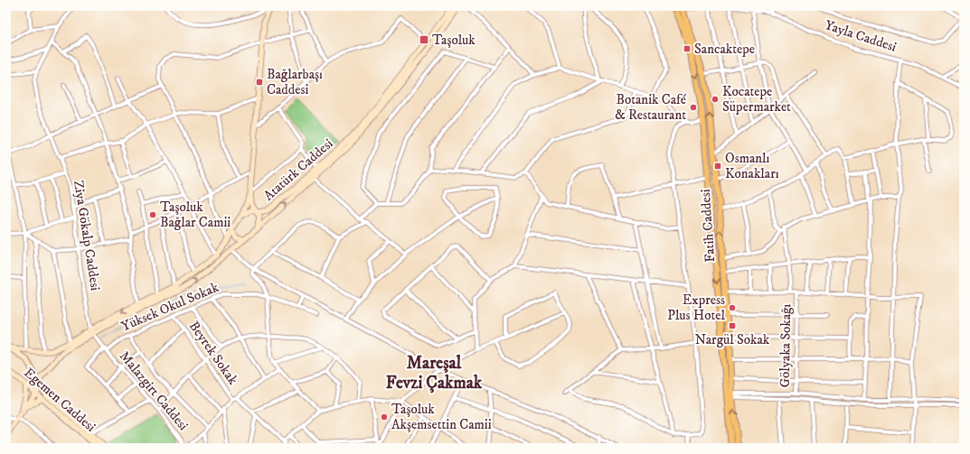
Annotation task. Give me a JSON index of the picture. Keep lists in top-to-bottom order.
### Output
{
  "streets": {
    "main road": ["Atatürk Caddesi", "Fatih Caddesi", "Egemen Caddesi"],
    "street": [
      "Yayla Caddesi",
      "Ziya Gökalp Caddesi",
      "Yüksek Okul Sokak",
      "Gölyaka Sokağı",
      "Beyrek Sokak",
      "Malazgirt Caddesi"
    ]
  },
  "crossings": [
    ["Atatürk Caddesi", "Ziya Gökalp Caddesi"],
    ["Atatürk Caddesi", "Malazgirt Caddesi"],
    ["Atatürk Caddesi", "Egemen Caddesi"],
    ["Ziya Gökalp Caddesi", "Malazgirt Caddesi"],
    ["Yüksek Okul Sokak", "Beyrek Sokak"],
    ["Yüksek Okul Sokak", "Malazgirt Caddesi"]
  ],
  "districts": ["Mareşal Fevzi Çakmak"],
  "places": {
    "transit": [
      "Taşoluk",
      "Sancaktepe",
      "Bağlarbaşı Caddesi",
      "Osmanlı Konakları",
      "Nargül Sokak"
    ],
    "other": [
      "Kocatepe Süpermarket",
      "Botanik Café & Restaurant",
      "Taşoluk Bağlar Camii",
      "Express Plus Hotel",
      "Taşoluk Akşemsettin Camii"
    ]
  }
}
